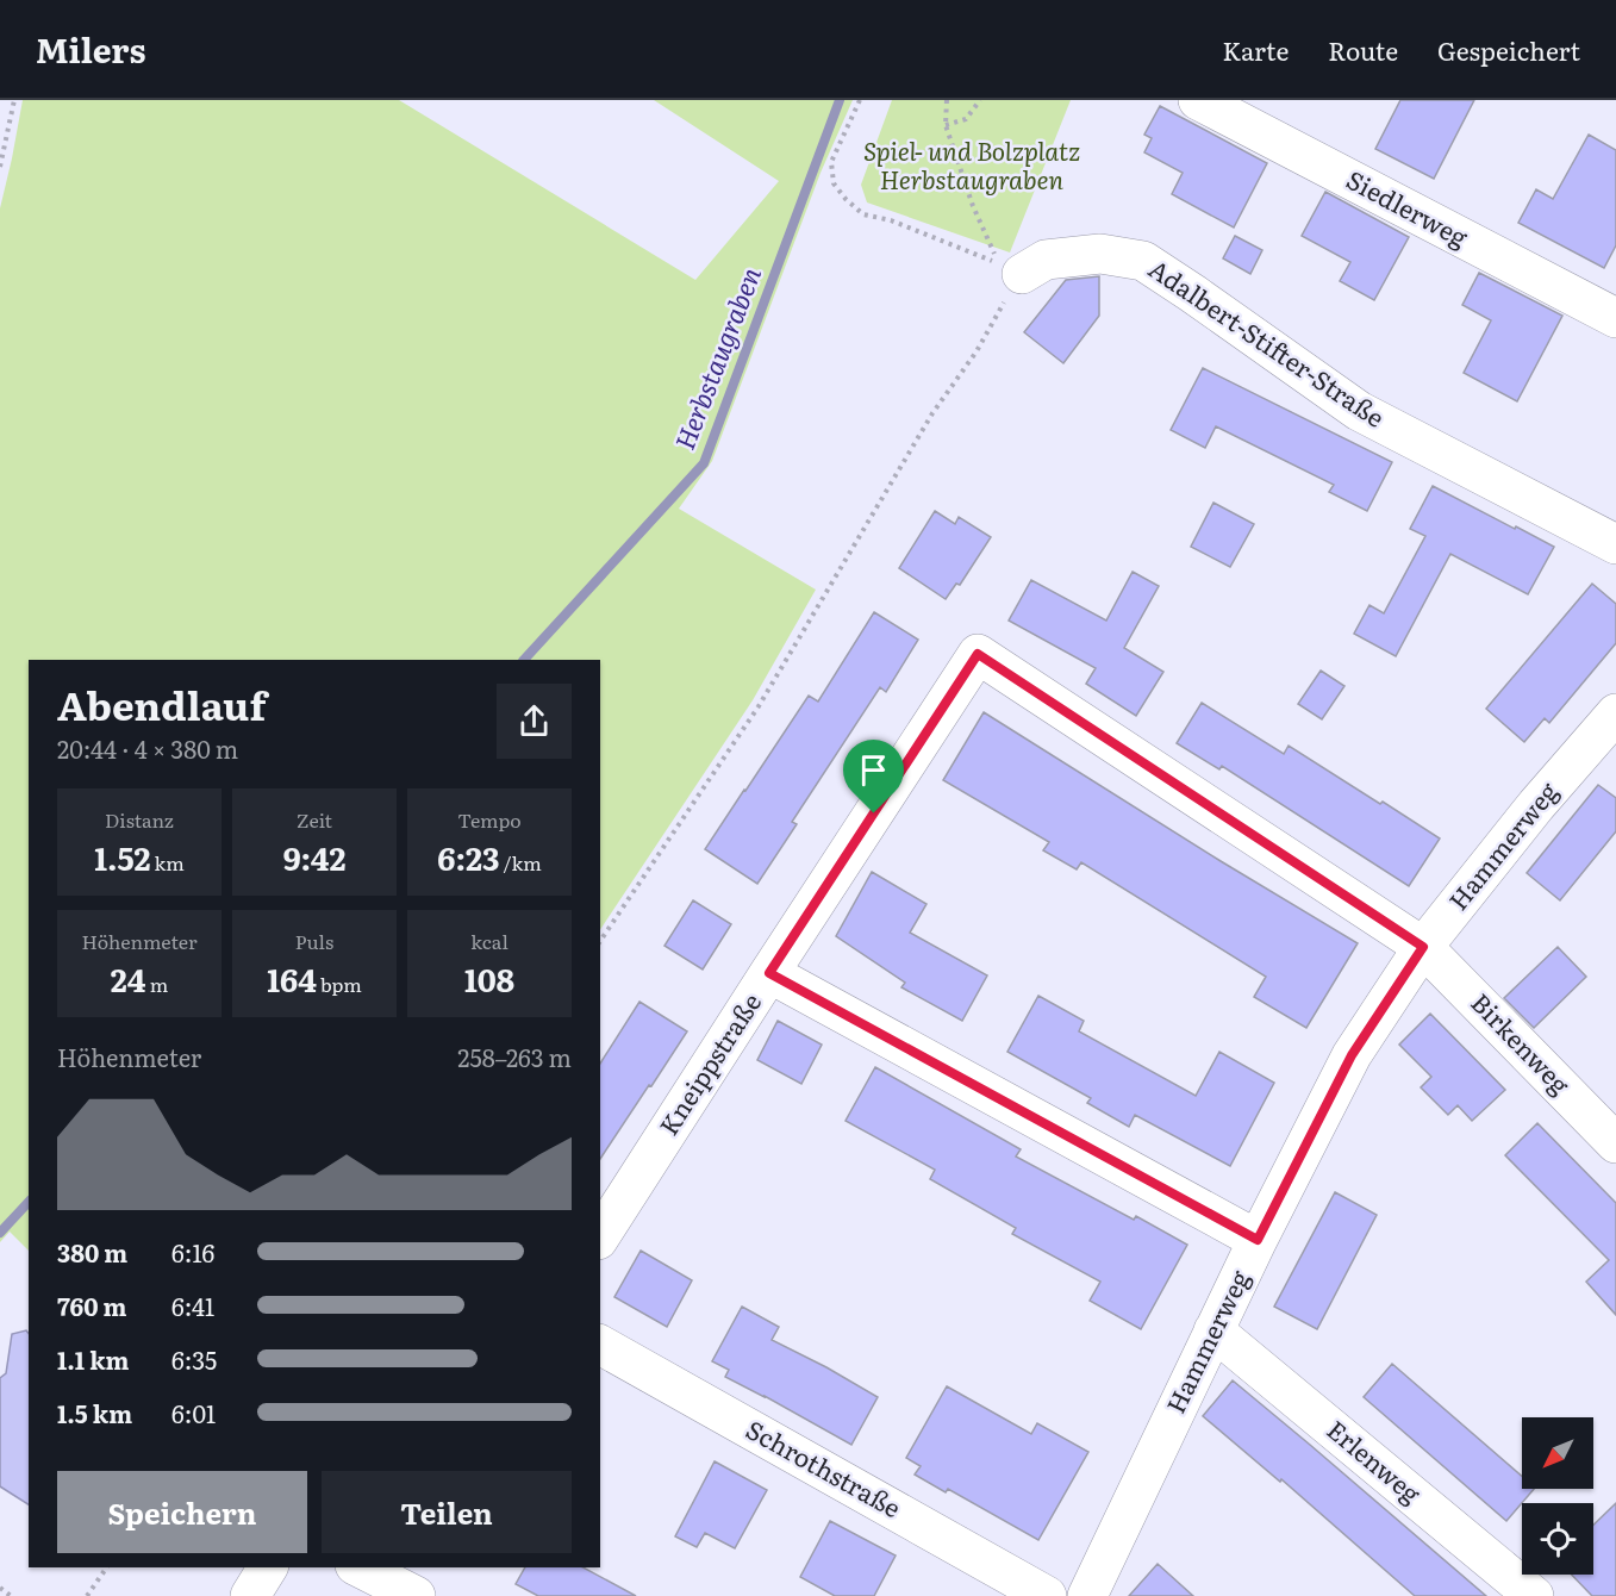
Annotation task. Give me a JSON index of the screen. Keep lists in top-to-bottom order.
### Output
{
  "streets": {
    "street": [
      "Siedlerweg",
      "Adalbert-Stifter-Straße",
      "Hammerweg",
      "Birkenweg",
      "Kneippstraße",
      "Erlenweg",
      "Schrothstraße"
    ]
  },
  "crossings": [
    ["Hammerweg", "Birkenweg"],
    ["Hammerweg", "Kneippstraße"],
    ["Hammerweg", "Erlenweg"],
    ["Birkenweg", "Kneippstraße"]
  ],
  "water": ["Herbstaugraben"],
  "parks": ["Spiel- und Bolzplatz Herbstaugraben"],
  "north": "bottom left",
  "page": {
    "header": "Milers",
    "nav": ["Karte", "Route", "Gespeichert"],
    "heading": ["Abendlauf", "20:44 · 4 × 380 m"],
    "stats": [
      ["Distanz", "1.52 km"],
      ["Zeit", "9:42"],
      ["Tempo", "6:23 /km"],
      ["Höhenmeter", "24 m"],
      ["Puls", "164 bpm"],
      ["kcal", "108"]
    ],
    "chart": ["Höhenmeter", "258–263 m"],
    "list": [
      {
        "name": "380 m",
        "note": "6:16"
      },
      {
        "name": "760 m",
        "note": "6:41"
      },
      {
        "name": "1.1 km",
        "note": "6:35"
      },
      {
        "name": "1.5 km",
        "note": "6:01"
      }
    ],
    "buttons": ["Speichern", "Teilen"]
  }
}
